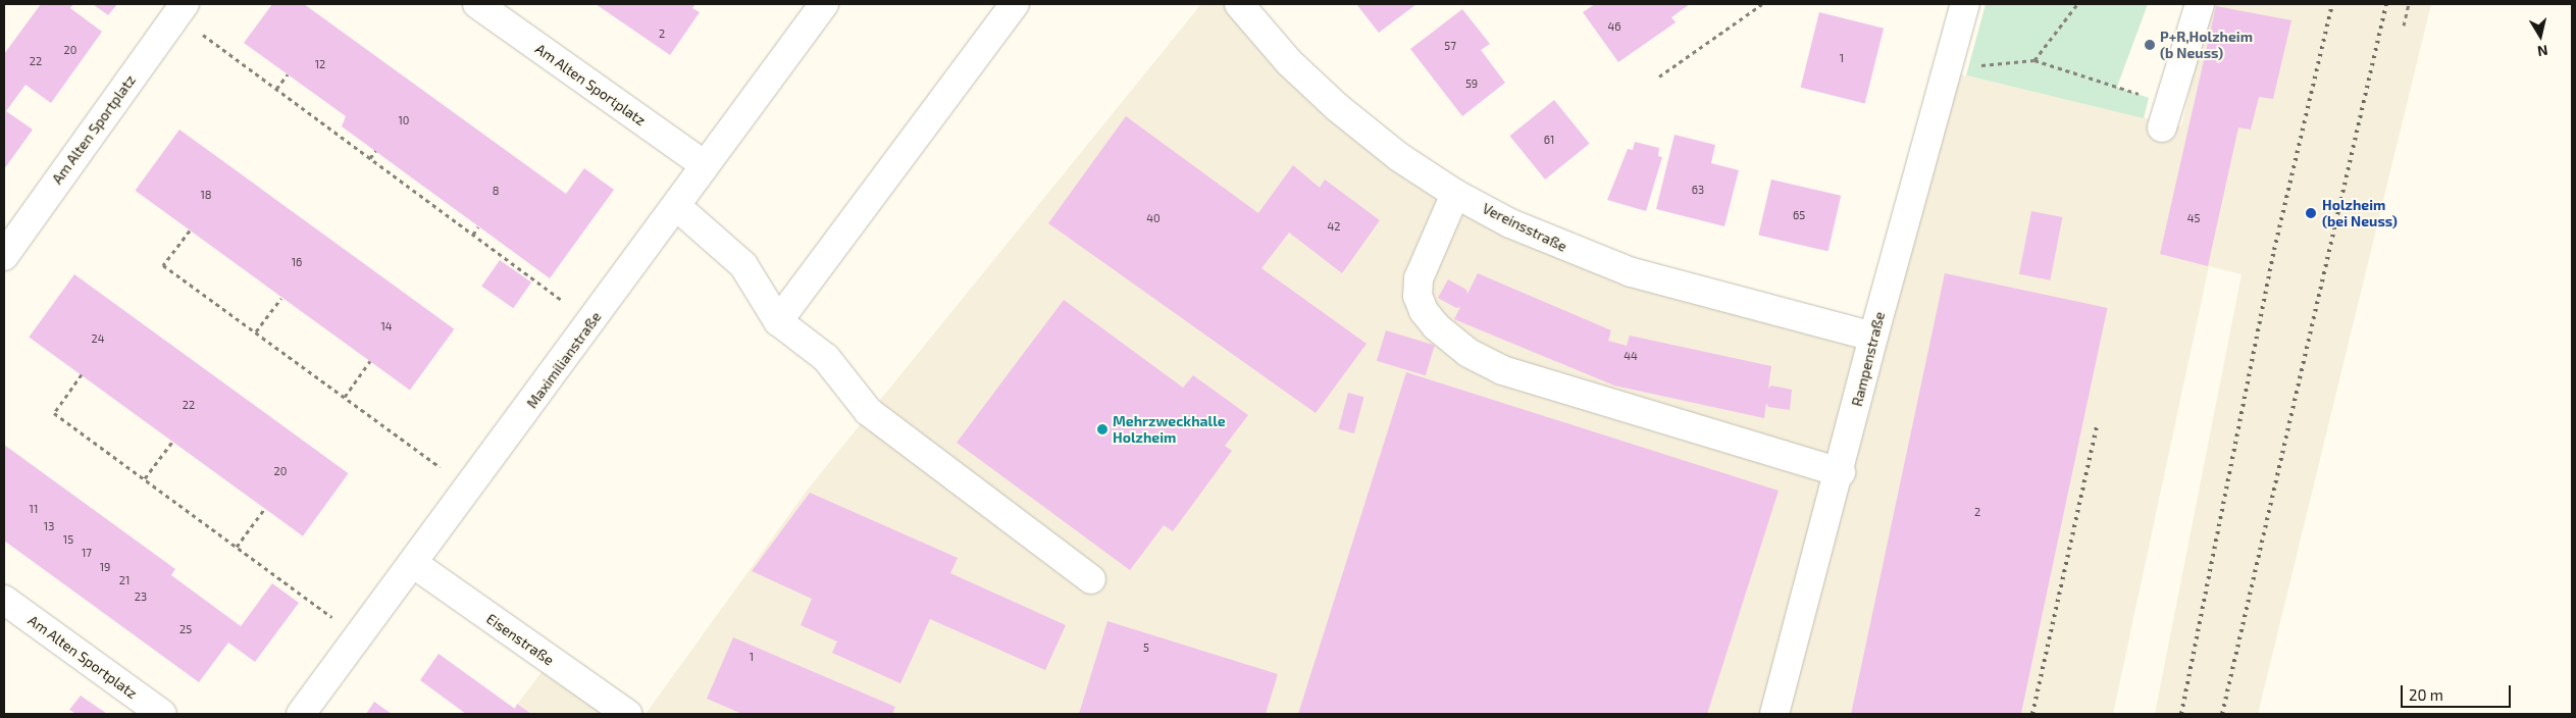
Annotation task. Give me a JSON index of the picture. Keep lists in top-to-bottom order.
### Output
{
  "streets": {
    "street": [
      "Am Alten Sportplatz",
      "Vereinsstraße",
      "Rampenstraße",
      "Maximilianstraße",
      "Eisenstraße"
    ]
  },
  "crossings": [
    ["Am Alten Sportplatz", "Maximilianstraße"],
    ["Vereinsstraße", "Rampenstraße"],
    ["Maximilianstraße", "Eisenstraße"]
  ],
  "places": ["P+R,Holzheim (b Neuss)", "Holzheim (bei Neuss)", "Mehrzweckhalle Holzheim"],
  "house_numbers": [
    "46",
    "2",
    "57",
    "20",
    "1",
    "22",
    "12",
    "59",
    "10",
    "61",
    "63",
    "8",
    "18",
    "65",
    "40",
    "45",
    "42",
    "16",
    "14",
    "24",
    "44",
    "22",
    "20",
    "11",
    "2",
    "13",
    "15",
    "17",
    "19",
    "21",
    "23",
    "25",
    "5",
    "1"
  ],
  "scale_bar": "20 m",
  "north": "bottom"
}
